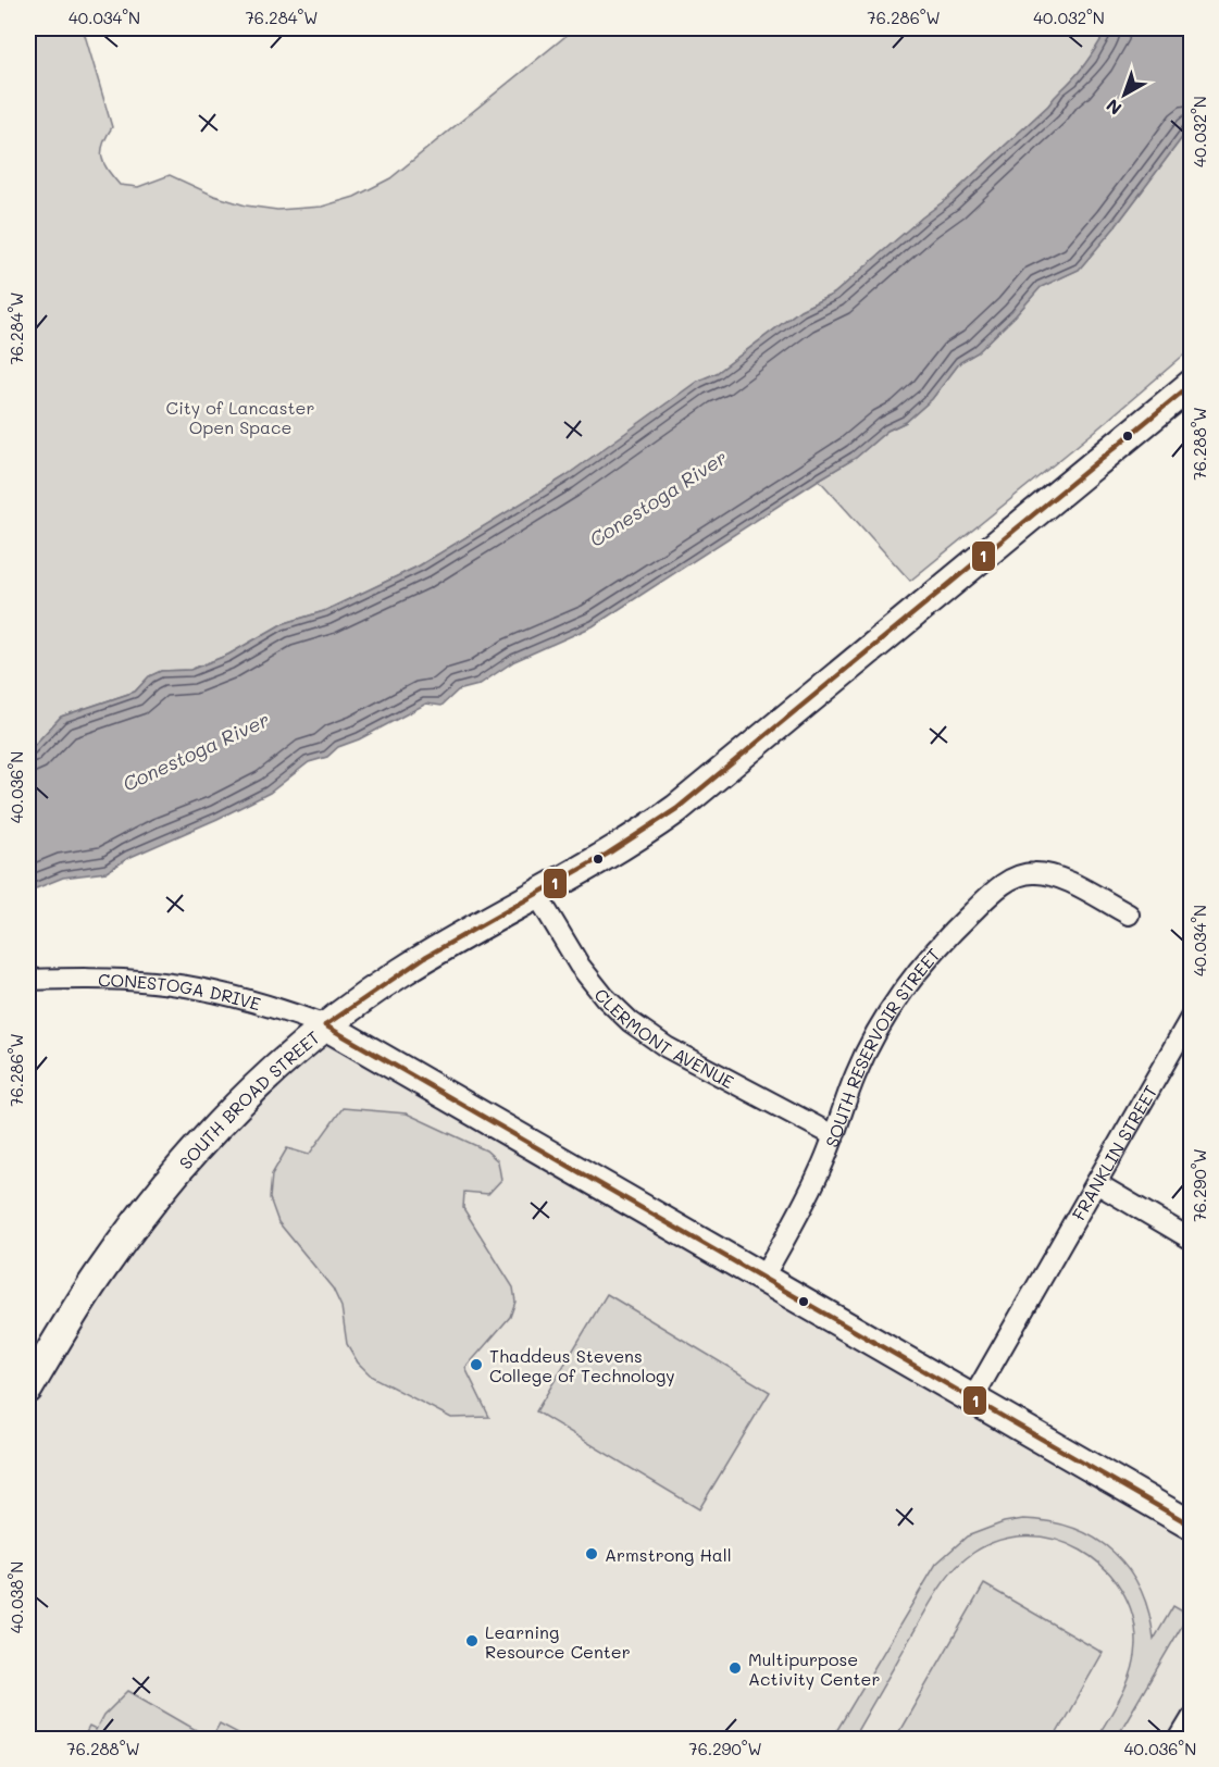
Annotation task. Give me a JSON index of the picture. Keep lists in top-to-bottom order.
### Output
{
  "streets": {
    "main road": ["SOUTH BROAD STREET"],
    "street": [
      "CONESTOGA DRIVE",
      "CLERMONT AVENUE",
      "SOUTH RESERVOIR STREET",
      "FRANKLIN STREET"
    ]
  },
  "crossings": [
    ["CONESTOGA DRIVE", "SOUTH BROAD STREET"],
    ["CLERMONT AVENUE", "SOUTH RESERVOIR STREET"],
    ["CLERMONT AVENUE", "SOUTH BROAD STREET"]
  ],
  "water": ["Conestoga River"],
  "parks": ["City of Lancaster Open Space"],
  "places": [
    "Thaddeus Stevens College of Technology",
    "Armstrong Hall",
    "Learning Resource Center",
    "Multipurpose Activity Center"
  ],
  "lines": ["transit line 1"],
  "north": "bottom left",
  "coordinates": [
    "40.034°N",
    "76.284°W",
    "76.286°W",
    "40.032°N",
    "76.288°W",
    "40.036°N",
    "76.290°W",
    "40.038°N"
  ]
}
